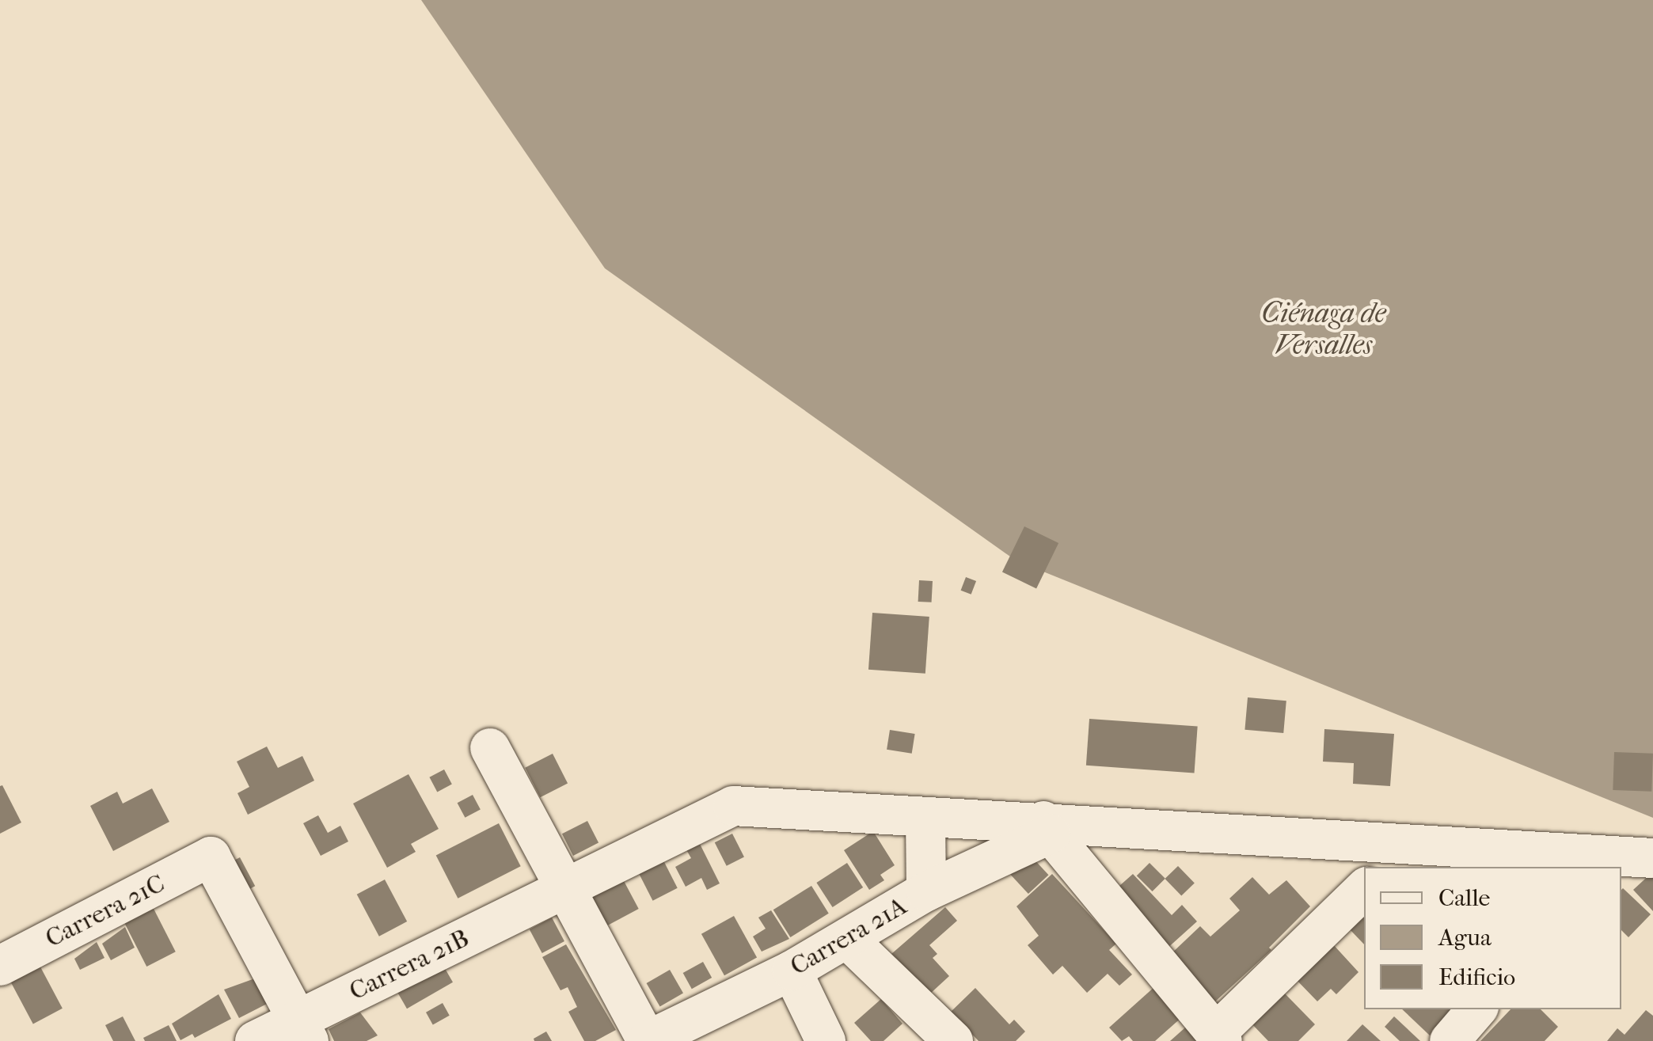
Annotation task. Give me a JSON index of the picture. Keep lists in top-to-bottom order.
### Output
{
  "streets": {
    "street": ["Carrera 21C", "Carrera 21A", "Carrera 21B"]
  },
  "crossings": [
    ["Carrera 21C", "Carrera 21B"],
    ["Carrera 21A", "Carrera 21B"]
  ],
  "water": ["Ciénaga de Versalles"],
  "legend": ["Calle", "Agua", "Edificio"]
}
